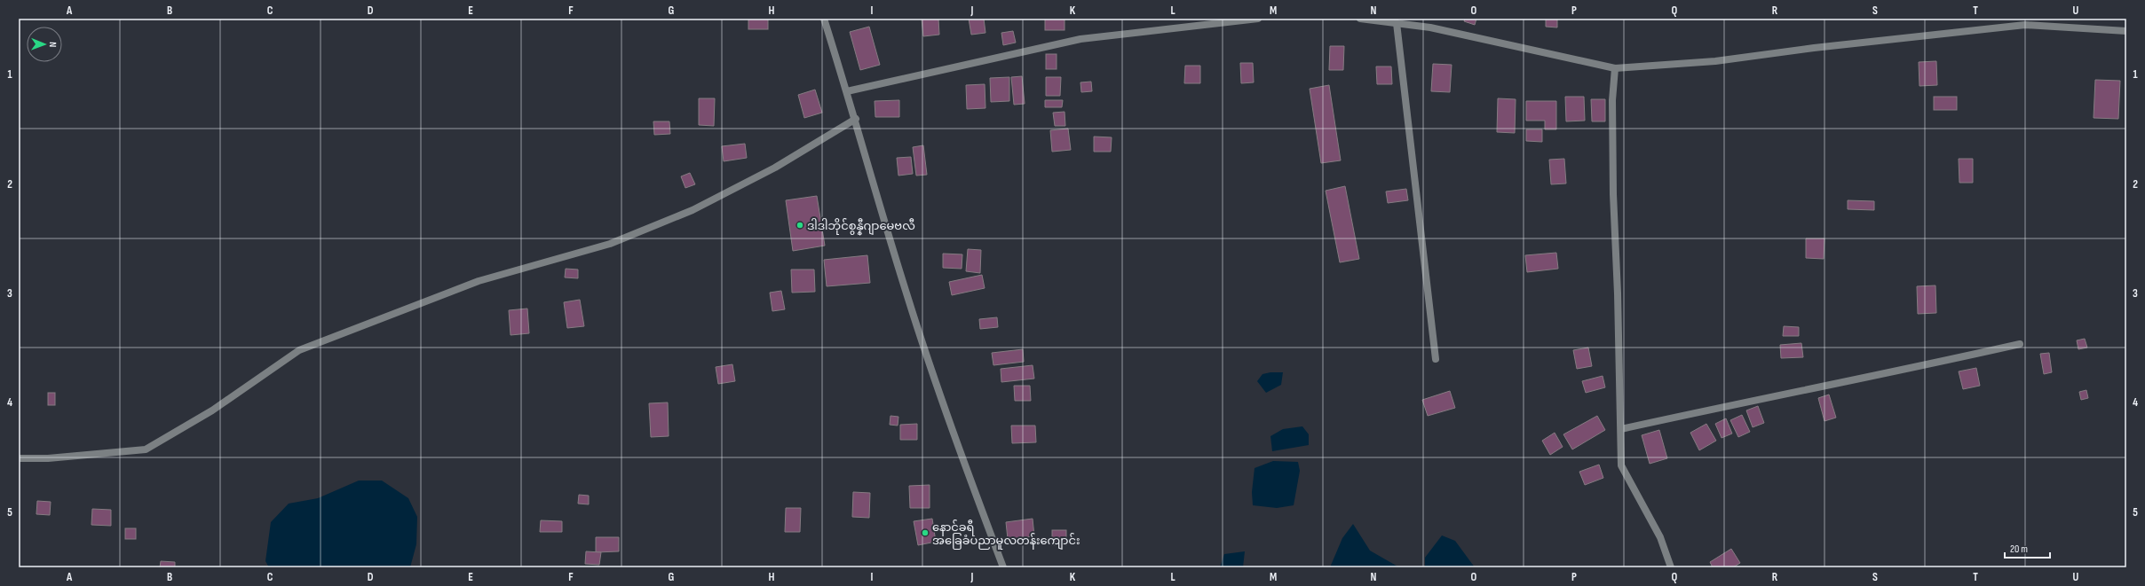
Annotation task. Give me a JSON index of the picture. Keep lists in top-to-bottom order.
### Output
{
  "places": ["ဒါဒါဘိုင်စွန္နီဂျာမေဗလီ", "နောင်ခရီ အခြေခံပညာမူလတန်းကျောင်း"],
  "scale_bar": "20 m",
  "north": "right",
  "grid": {
    "columns": [
      "A",
      "B",
      "C",
      "D",
      "E",
      "F",
      "G",
      "H",
      "I",
      "J",
      "K",
      "L",
      "M",
      "N",
      "O",
      "P",
      "Q",
      "R",
      "S",
      "T",
      "U"
    ],
    "rows": [
      "1",
      "2",
      "3",
      "4",
      "5"
    ]
  }
}
